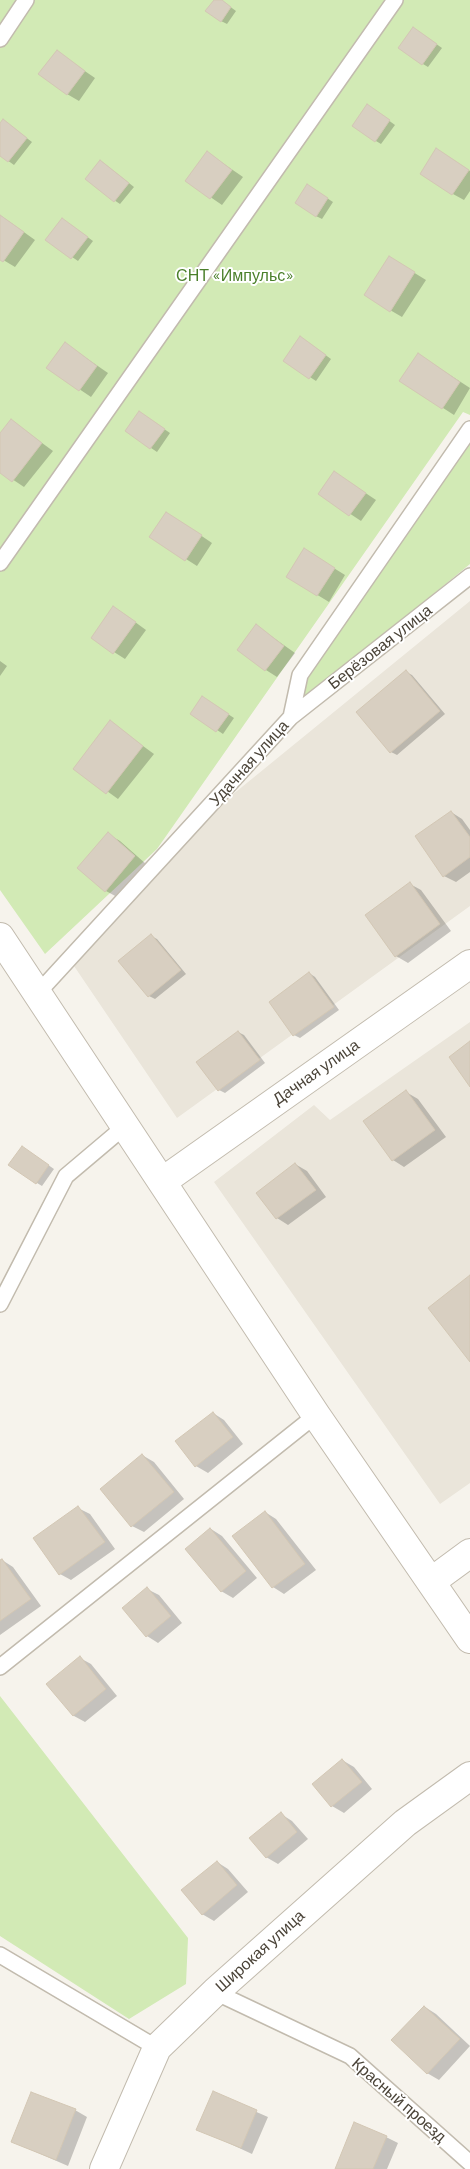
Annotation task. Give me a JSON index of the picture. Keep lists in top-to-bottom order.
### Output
{
  "streets": {
    "street": ["Дачная улица", "Широкая улица"],
    "lane": ["Берёзовая улица", "Удачная улица", "Красный проезд"]
  },
  "crossings": [
    ["Берёзовая улица", "Удачная улица"],
    ["Широкая улица", "Красный проезд"]
  ],
  "parks": ["СНТ «Импульс»"]
}
